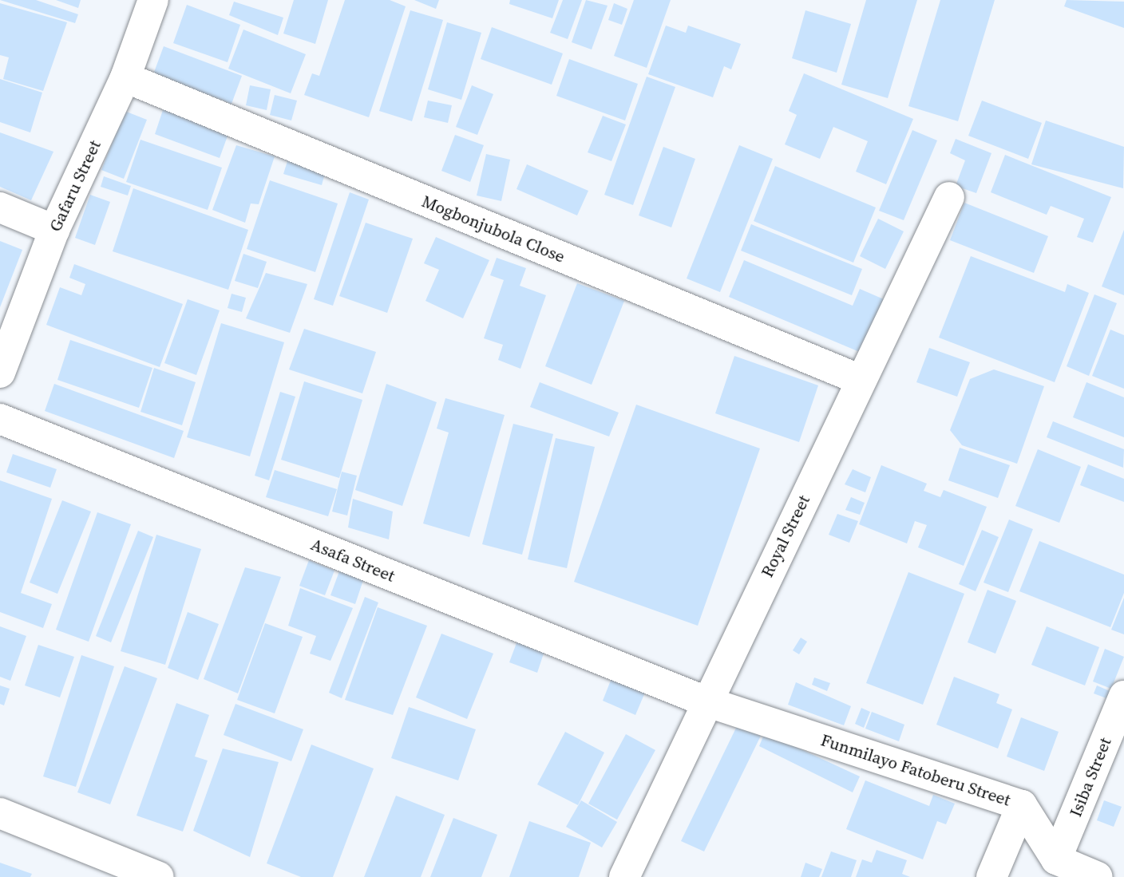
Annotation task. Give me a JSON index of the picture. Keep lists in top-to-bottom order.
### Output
{
  "streets": {
    "street": [
      "Gafaru Street",
      "Mogbonjubola Close",
      "Royal Street",
      "Asafa Street",
      "Funmilayo Fatoberu Street",
      "Isiba Street"
    ]
  },
  "crossings": [
    ["Gafaru Street", "Mogbonjubola Close"],
    ["Mogbonjubola Close", "Royal Street"],
    ["Royal Street", "Asafa Street"],
    ["Royal Street", "Funmilayo Fatoberu Street"],
    ["Asafa Street", "Funmilayo Fatoberu Street"],
    ["Funmilayo Fatoberu Street", "Isiba Street"]
  ]
}
